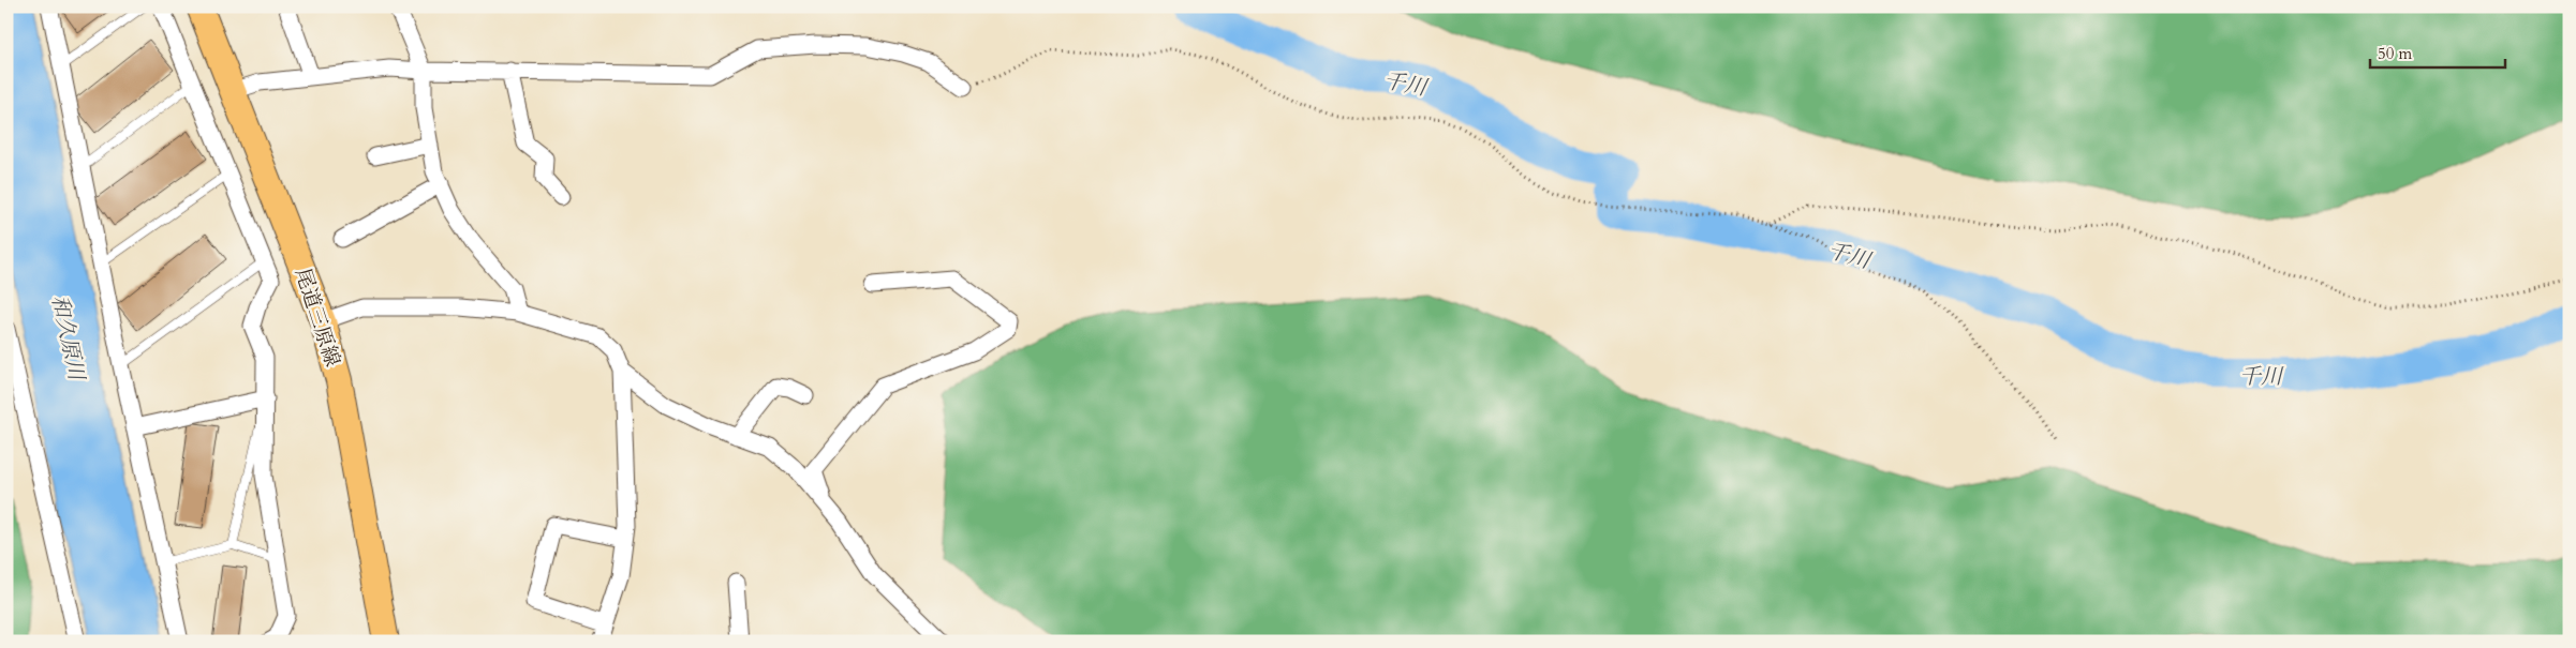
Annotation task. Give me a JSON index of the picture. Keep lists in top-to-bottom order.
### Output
{
  "streets": {
    "main road": ["尾道三原線"]
  },
  "water": ["千川", "和久原川"],
  "scale_bar": "50 m"
}
